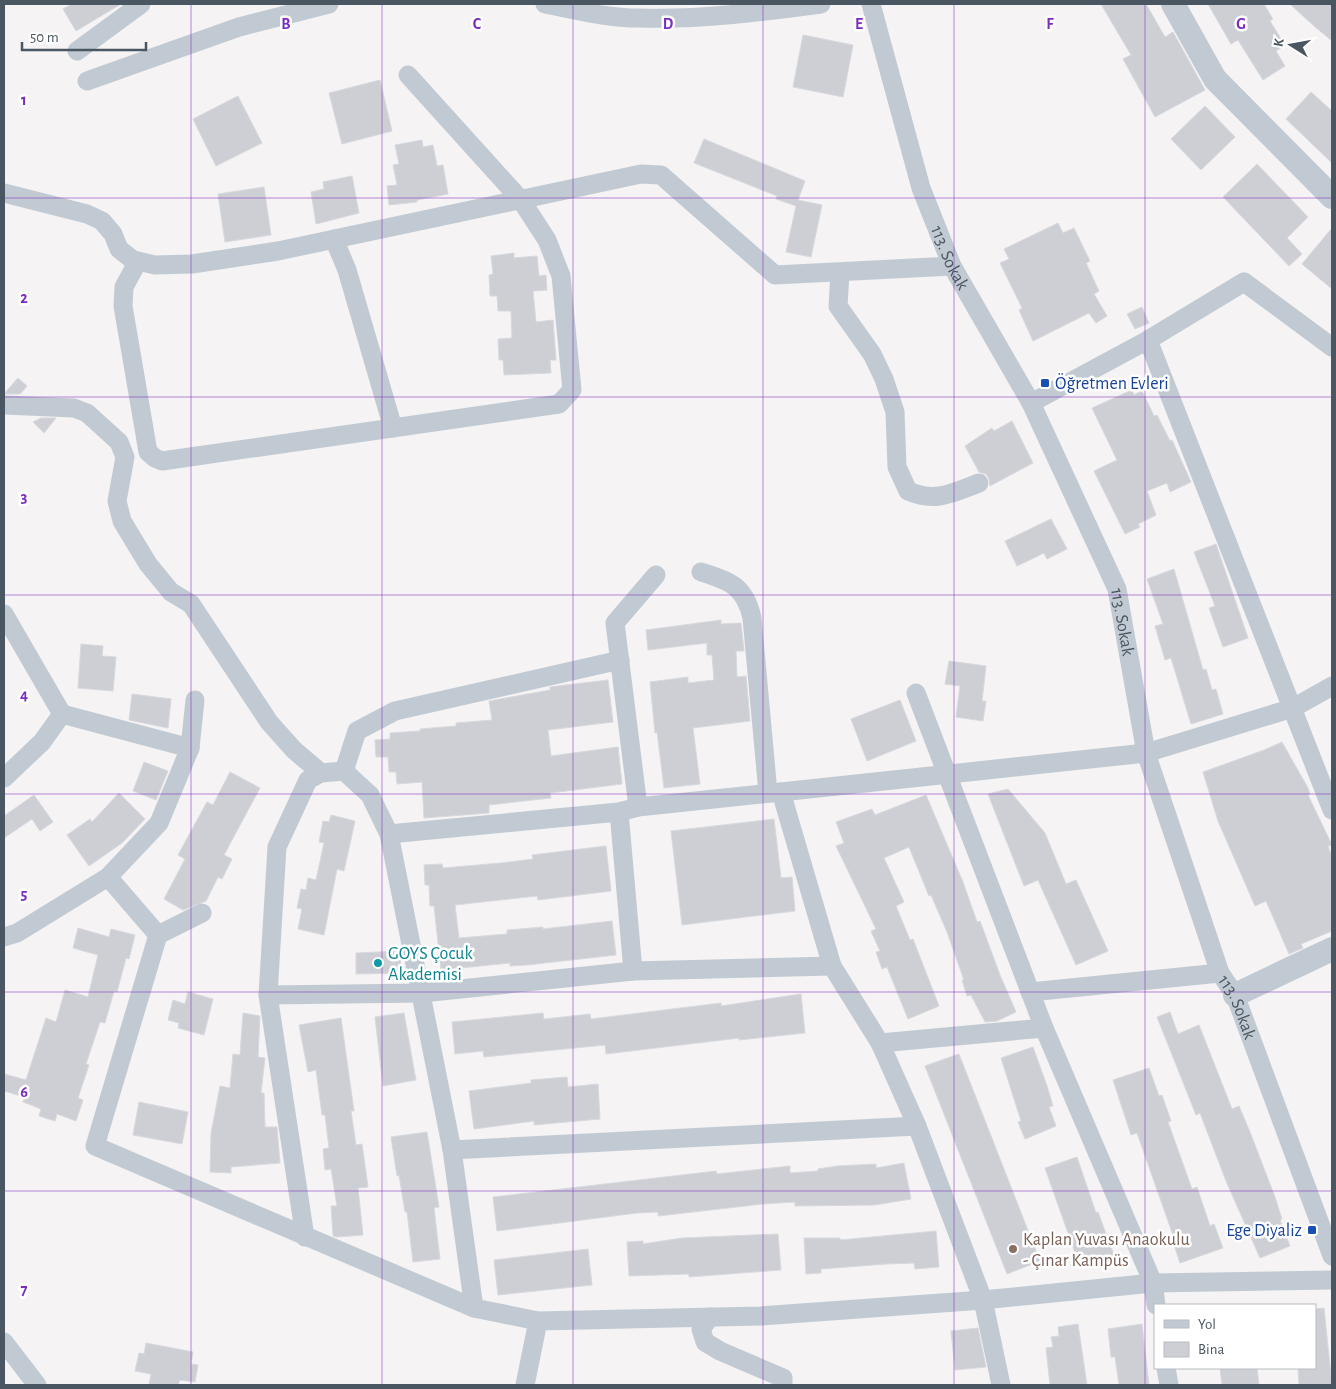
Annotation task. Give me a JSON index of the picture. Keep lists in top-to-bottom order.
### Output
{
  "streets": {
    "street": ["113. Sokak"]
  },
  "places": {
    "transit": ["Öğretmen Evleri", "Ege Diyaliz"],
    "other": ["GOYS Çocuk Akademisi", "Kaplan Yuvası Anaokulu - Çınar Kampüs"]
  },
  "legend": ["Yol", "Bina"],
  "scale_bar": "50 m",
  "north": "left",
  "grid": {
    "columns": [
      "B",
      "C",
      "D",
      "E",
      "F",
      "G"
    ],
    "rows": [
      "1",
      "2",
      "3",
      "4",
      "5",
      "6",
      "7"
    ]
  }
}
